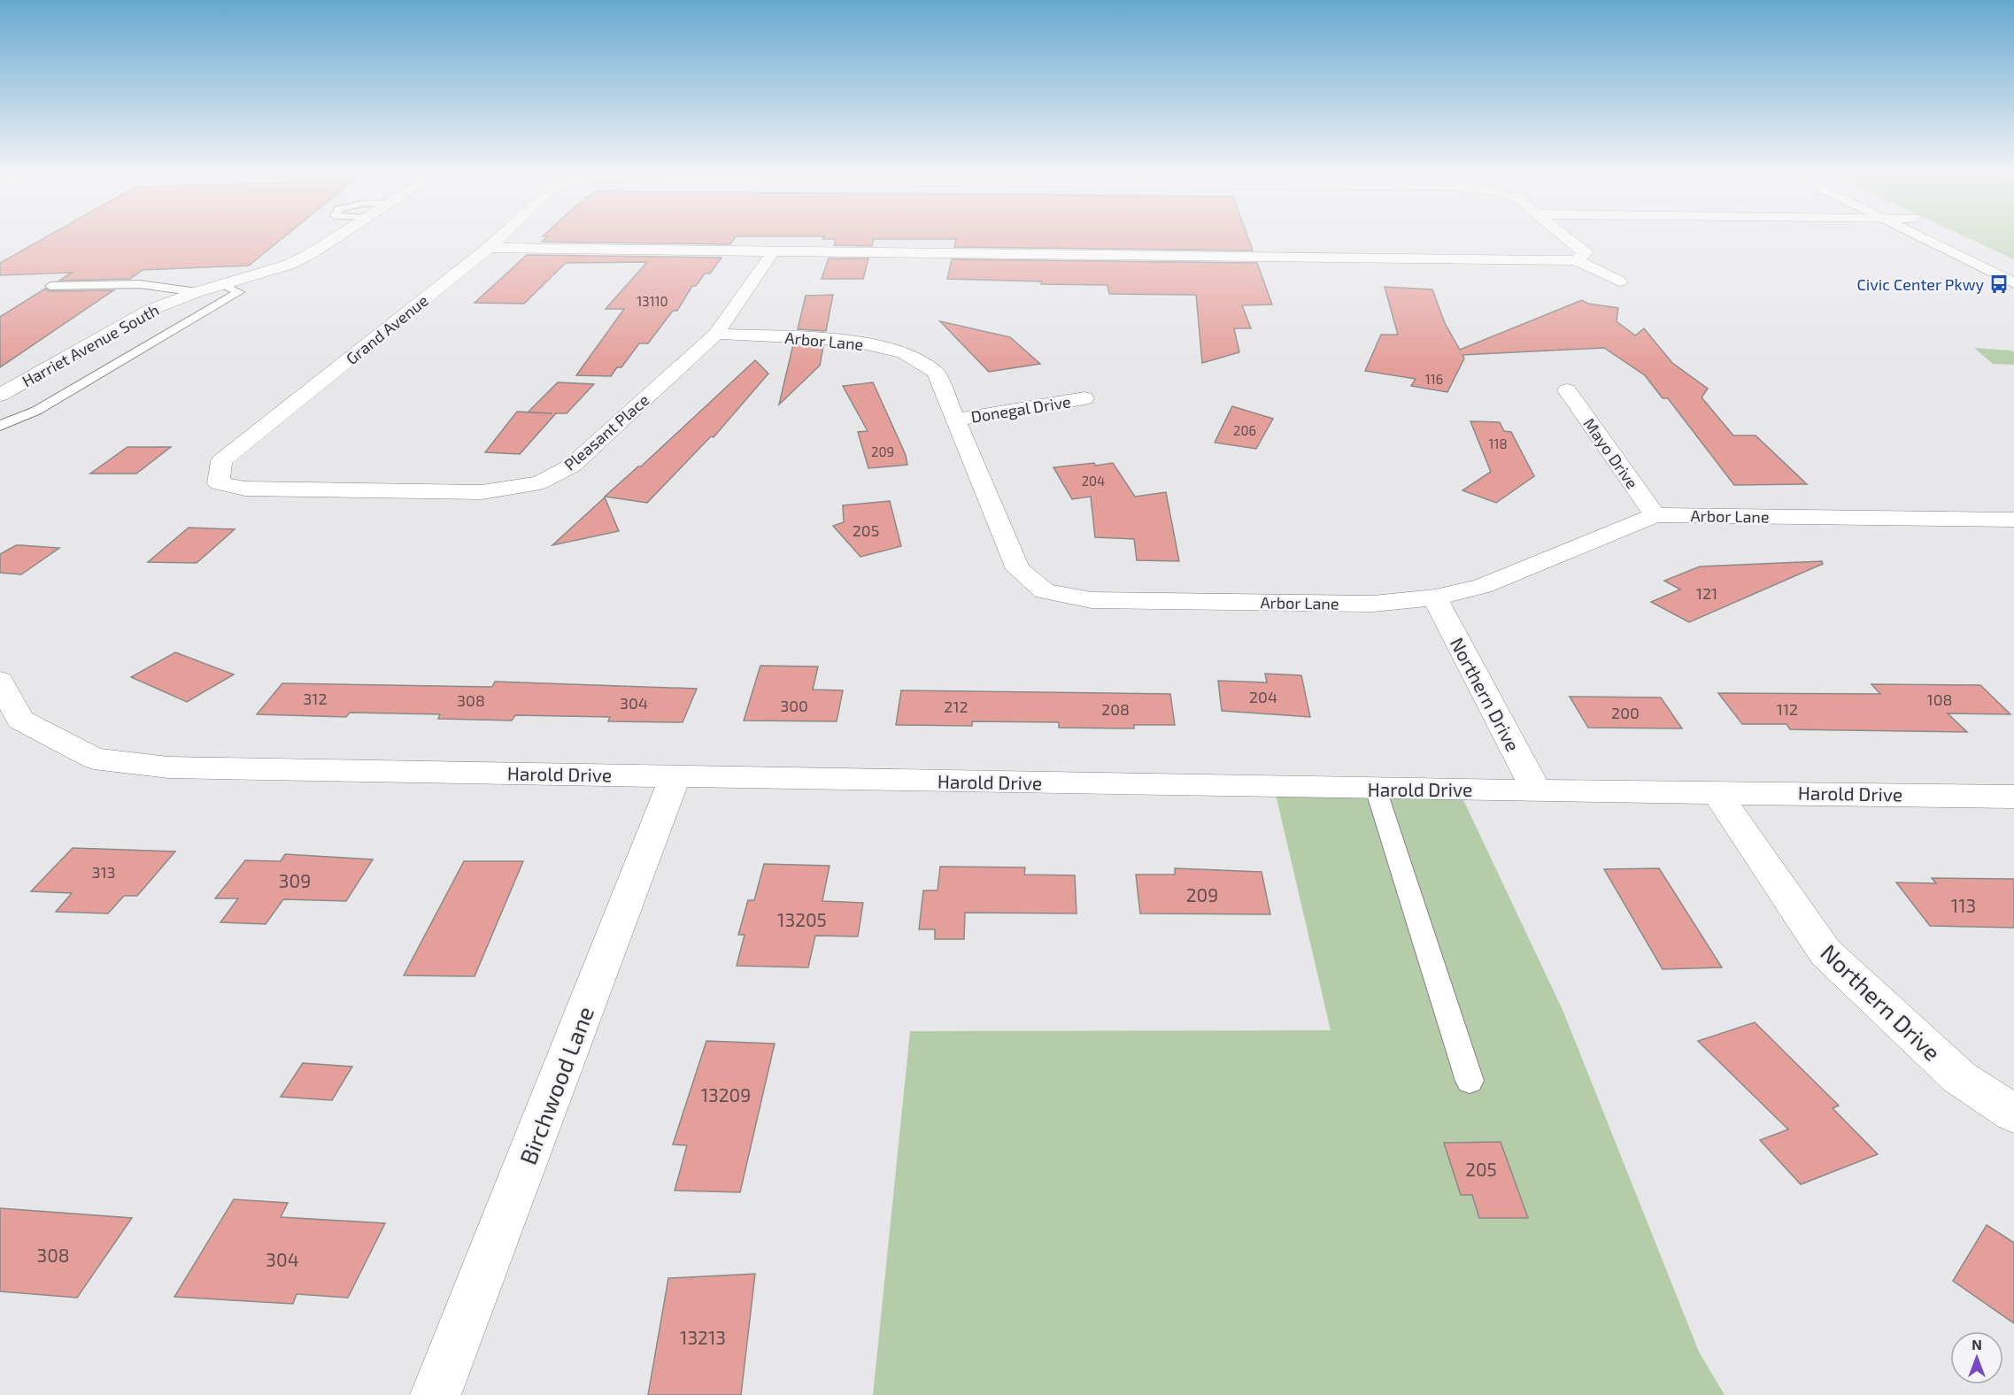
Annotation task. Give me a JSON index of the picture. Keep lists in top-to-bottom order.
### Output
{
  "streets": {
    "main road": [
      "Grand Avenue",
      "Arbor Lane",
      "Harriet Avenue South",
      "Donegal Drive",
      "Pleasant Place",
      "Mayo Drive",
      "Northern Drive",
      "Harold Drive",
      "Birchwood Lane"
    ]
  },
  "crossings": [
    ["Grand Avenue", "Pleasant Place"],
    ["Arbor Lane", "Donegal Drive"],
    ["Arbor Lane", "Pleasant Place"],
    ["Arbor Lane", "Mayo Drive"],
    ["Arbor Lane", "Northern Drive"],
    ["Northern Drive", "Harold Drive"],
    ["Harold Drive", "Birchwood Lane"]
  ],
  "places": {
    "bus stop": ["Civic Center Pkwy"]
  },
  "house_numbers": [
    "13110",
    "116",
    "206",
    "118",
    "209",
    "204",
    "205",
    "121",
    "204",
    "312",
    "108",
    "308",
    "304",
    "300",
    "212",
    "208",
    "112",
    "200",
    "313",
    "309",
    "209",
    "113",
    "13205",
    "13209",
    "205",
    "308",
    "304",
    "13213"
  ],
  "north": "top"
}
